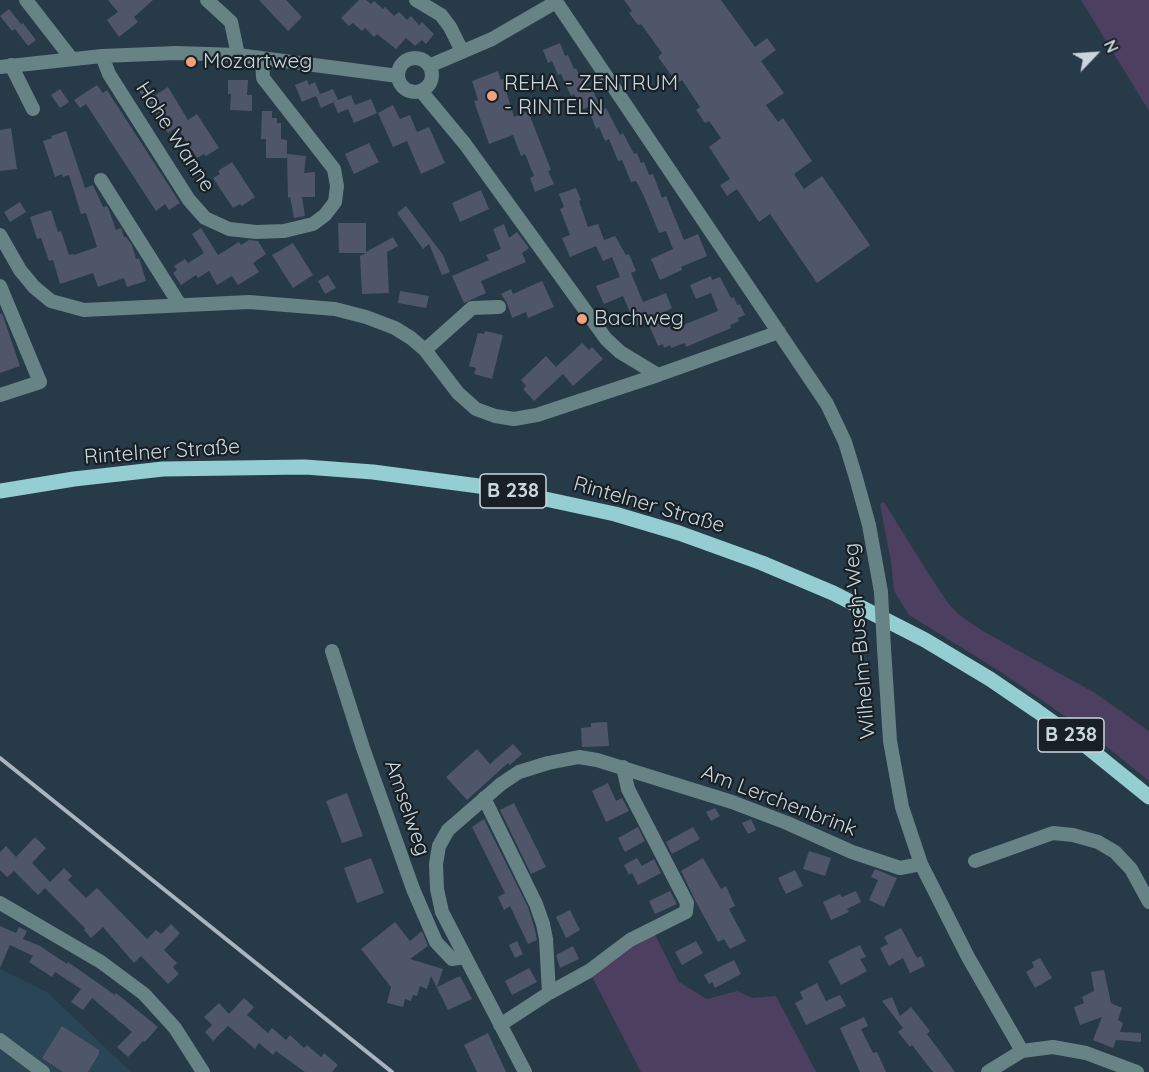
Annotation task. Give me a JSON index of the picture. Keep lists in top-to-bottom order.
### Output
{
  "streets": {
    "main road": ["Rintelner Straße", "B 238"],
    "street": [
      "Hohe Wanne",
      "Wilhelm-Busch-Weg",
      "Am Lerchenbrink",
      "Amselweg"
    ]
  },
  "crossings": [
    ["Wilhelm-Busch-Weg", "Am Lerchenbrink"],
    ["Am Lerchenbrink", "Amselweg"]
  ],
  "places": ["Mozartweg", "REHA - ZENTRUM - RINTELN", "Bachweg"],
  "north": "top right"
}
